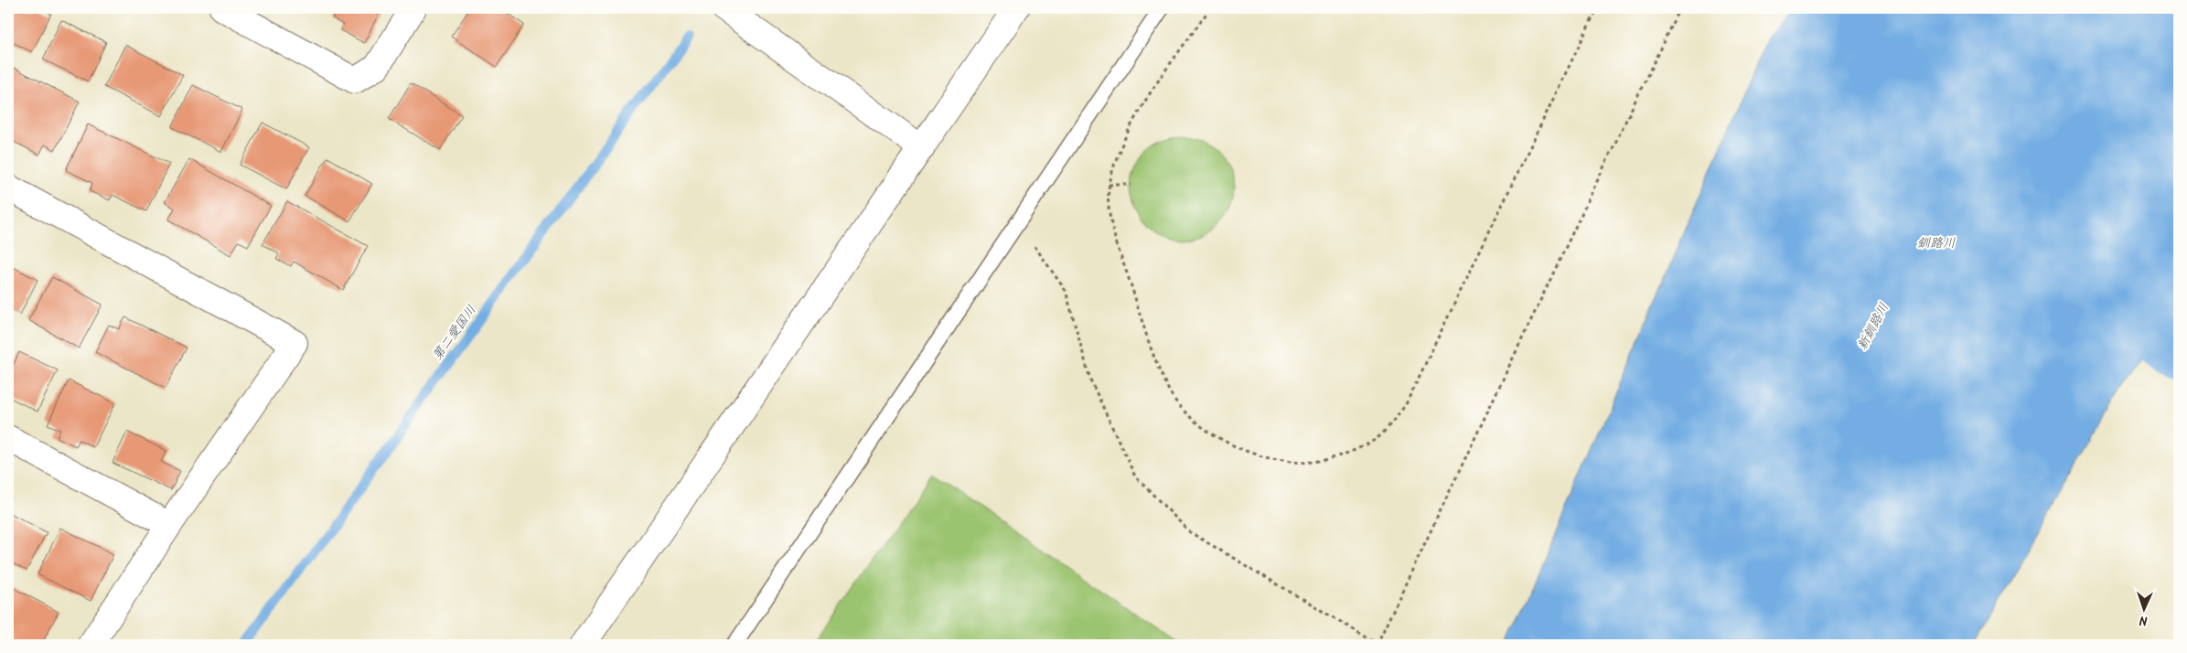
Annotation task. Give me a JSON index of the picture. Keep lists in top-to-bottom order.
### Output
{
  "water": ["釧路川", "新釧路川", "第二愛国川"],
  "north": "bottom"
}
